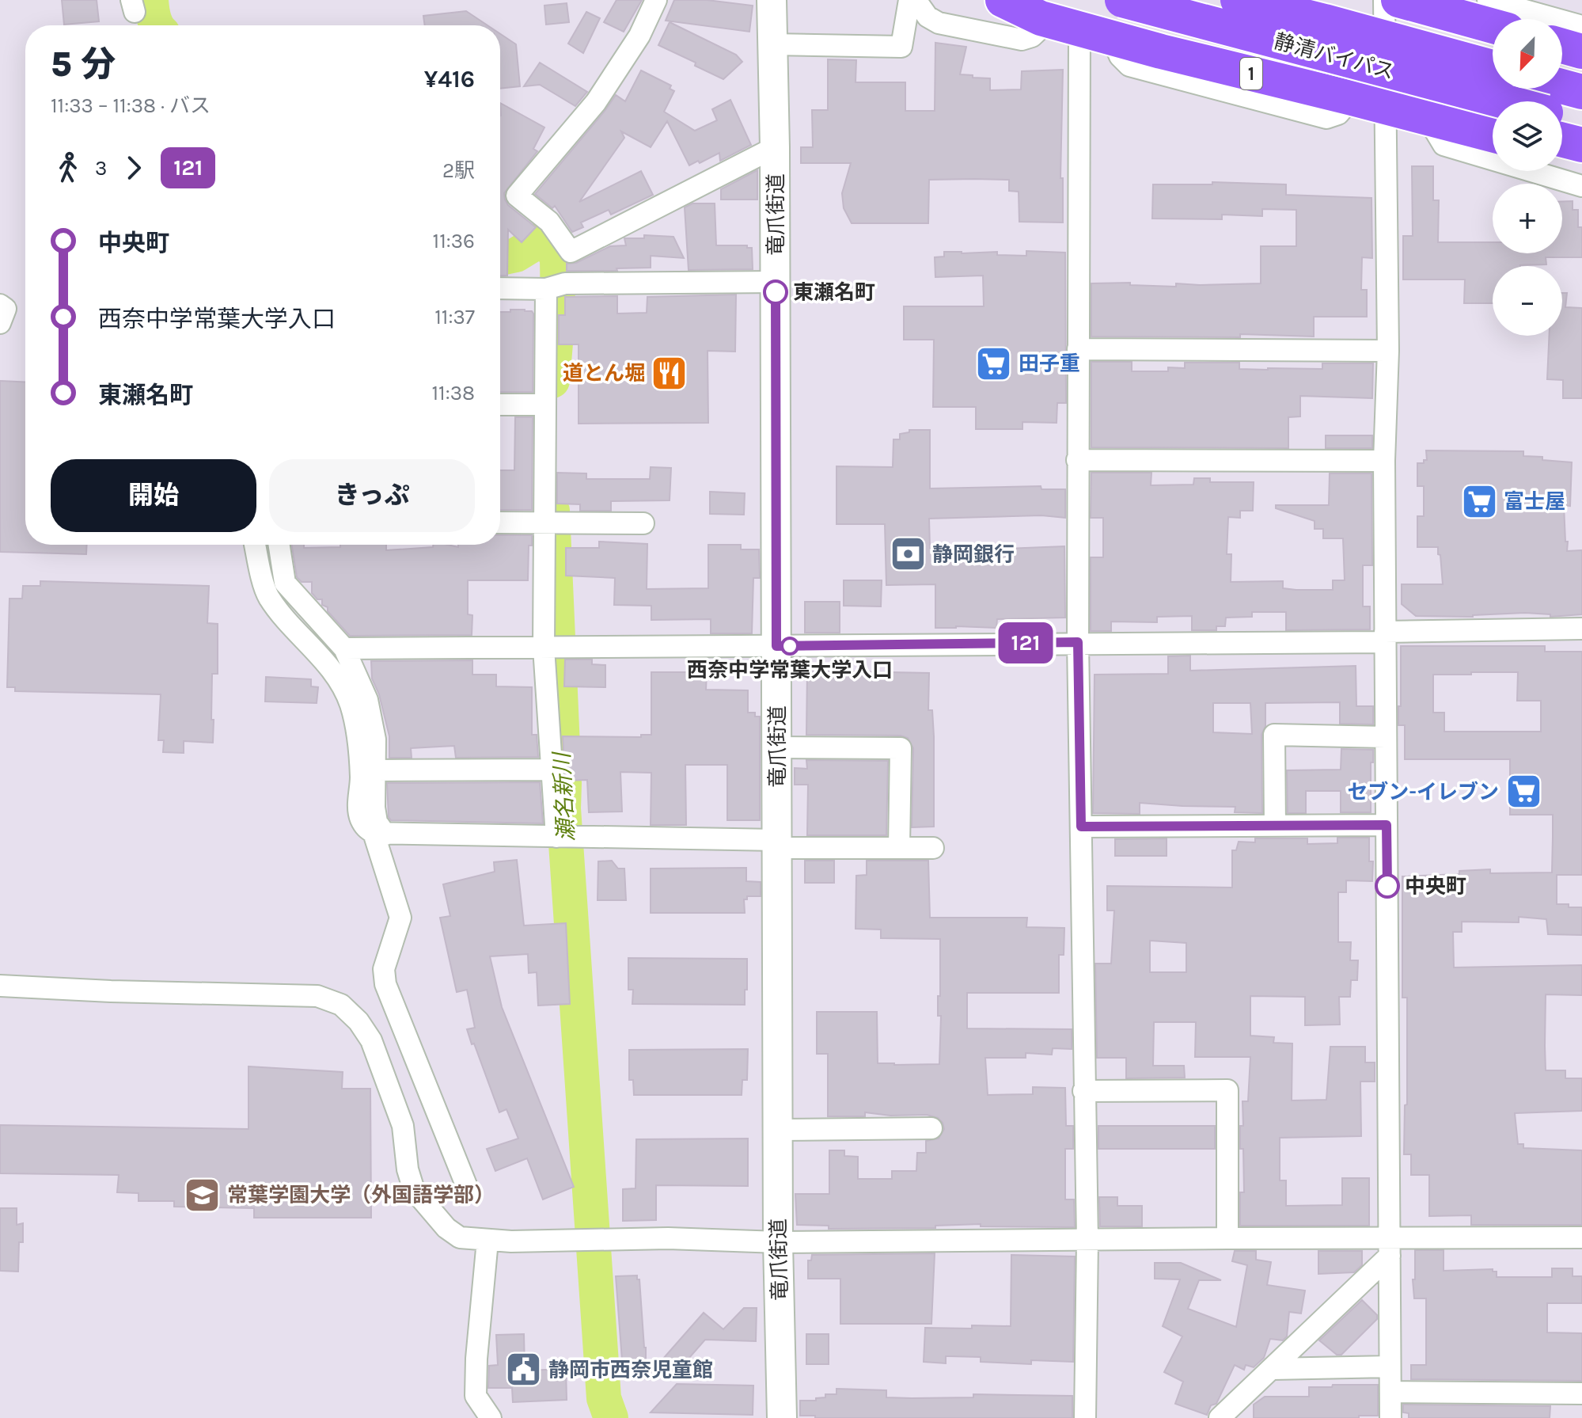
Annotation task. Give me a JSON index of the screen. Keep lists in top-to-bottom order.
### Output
{
  "streets": {
    "highway": ["静清バイパス", "1"],
    "main road": ["竜爪街道"]
  },
  "water": ["瀬名新川"],
  "places": {
    "other": ["東瀬名町", "西奈中学常葉大学入口", "中央町"],
    "supermarket": ["田子重", "富士屋", "セブン-イレブン"],
    "restaurant": ["道とん堀"],
    "bank": ["静岡銀行"],
    "school or university": ["常葉学園大学（外国語学部）"],
    "public building": ["静岡市西奈児童館"]
  },
  "lines": ["bus line 121"],
  "north": "bottom left",
  "page": {
    "on_map": "121",
    "map_buttons": ["+", "−"],
    "heading": ["5 分", "11:33 – 11:38 · バス", "¥416"],
    "legs": ["3", "121", "2駅"],
    "list": [
      {
        "name": "中央町",
        "value": "11:36"
      },
      {
        "name": "西奈中学常葉大学入口",
        "value": "11:37"
      },
      {
        "name": "東瀬名町",
        "value": "11:38"
      }
    ],
    "buttons": ["開始", "きっぷ"]
  }
}
